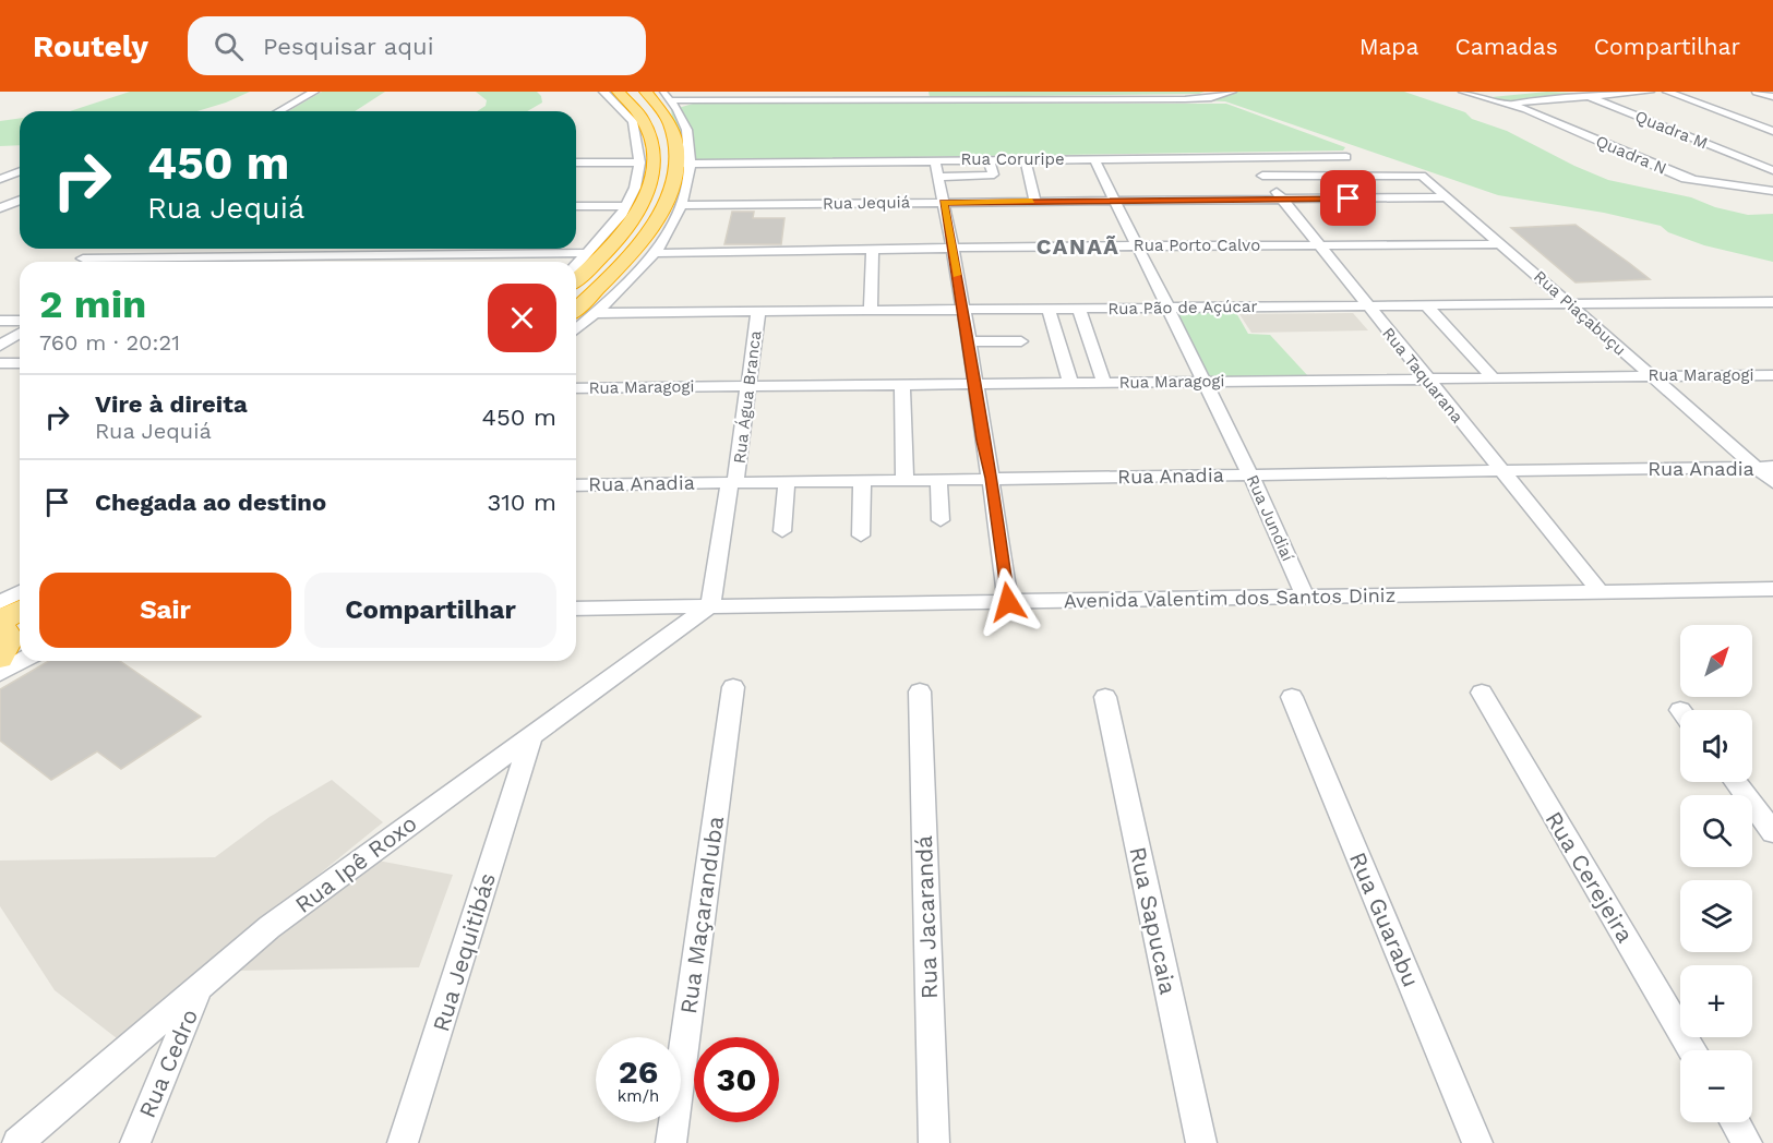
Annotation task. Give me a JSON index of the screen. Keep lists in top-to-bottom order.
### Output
{
  "streets": {
    "street": [
      "Quadra M",
      "Quadra N",
      "Rua Coruripe",
      "Rua Jequiá",
      "Rua Porto Calvo",
      "Rua Pão de Açúcar",
      "Rua Piaçabuçu",
      "Rua Taquarana",
      "Rua Maragogi",
      "Rua Água Branca",
      "Rua Anadia",
      "Rua Jundiaí",
      "Avenida Valentim dos Santos Diniz",
      "Rua Ipê Roxo",
      "Rua Cerejeira",
      "Rua Maçaranduba",
      "Rua Jacarandá",
      "Rua Guarabu",
      "Rua Sapucaia",
      "Rua Jequitibás",
      "Rua Cedro"
    ]
  },
  "crossings": [
    ["Rua Coruripe", "Rua Taquarana"],
    ["Rua Coruripe", "Rua Jundiaí"],
    ["Rua Jequiá", "Rua Piaçabuçu"],
    ["Rua Jequiá", "Rua Taquarana"],
    ["Rua Jequiá", "Rua Jundiaí"],
    ["Rua Porto Calvo", "Rua Piaçabuçu"],
    ["Rua Porto Calvo", "Rua Taquarana"],
    ["Rua Porto Calvo", "Rua Jundiaí"],
    ["Rua Pão de Açúcar", "Rua Piaçabuçu"],
    ["Rua Pão de Açúcar", "Rua Taquarana"],
    ["Rua Pão de Açúcar", "Rua Água Branca"],
    ["Rua Pão de Açúcar", "Rua Jundiaí"],
    ["Rua Piaçabuçu", "Rua Maragogi"],
    ["Rua Piaçabuçu", "Rua Anadia"],
    ["Rua Taquarana", "Rua Maragogi"],
    ["Rua Taquarana", "Rua Anadia"],
    ["Rua Taquarana", "Avenida Valentim dos Santos Diniz"],
    ["Rua Maragogi", "Rua Água Branca"],
    ["Rua Maragogi", "Rua Jundiaí"],
    ["Rua Água Branca", "Rua Anadia"],
    ["Rua Água Branca", "Avenida Valentim dos Santos Diniz"],
    ["Rua Água Branca", "Rua Jequitibás"],
    ["Rua Anadia", "Rua Jundiaí"],
    ["Rua Jundiaí", "Avenida Valentim dos Santos Diniz"],
    ["Avenida Valentim dos Santos Diniz", "Rua Jequitibás"],
    ["Rua Ipê Roxo", "Rua Jequitibás"],
    ["Rua Ipê Roxo", "Rua Cedro"]
  ],
  "districts": ["CANAÃ"],
  "north": "top right",
  "page": {
    "header": "Routely",
    "search": "Pesquisar aqui",
    "nav": ["Mapa", "Camadas", "Compartilhar"],
    "turn": ["450 m", "Rua Jequiá"],
    "heading": ["2 min", "760 m · 20:21"],
    "list": [
      {
        "name": "Vire à direita",
        "note": "Rua Jequiá",
        "value": "450 m"
      },
      {
        "name": "Chegada ao destino",
        "value": "310 m"
      }
    ],
    "buttons": ["Sair", "Compartilhar"],
    "map_buttons": ["+", "−"],
    "speed": "26 km/h",
    "limit": "30"
  }
}
